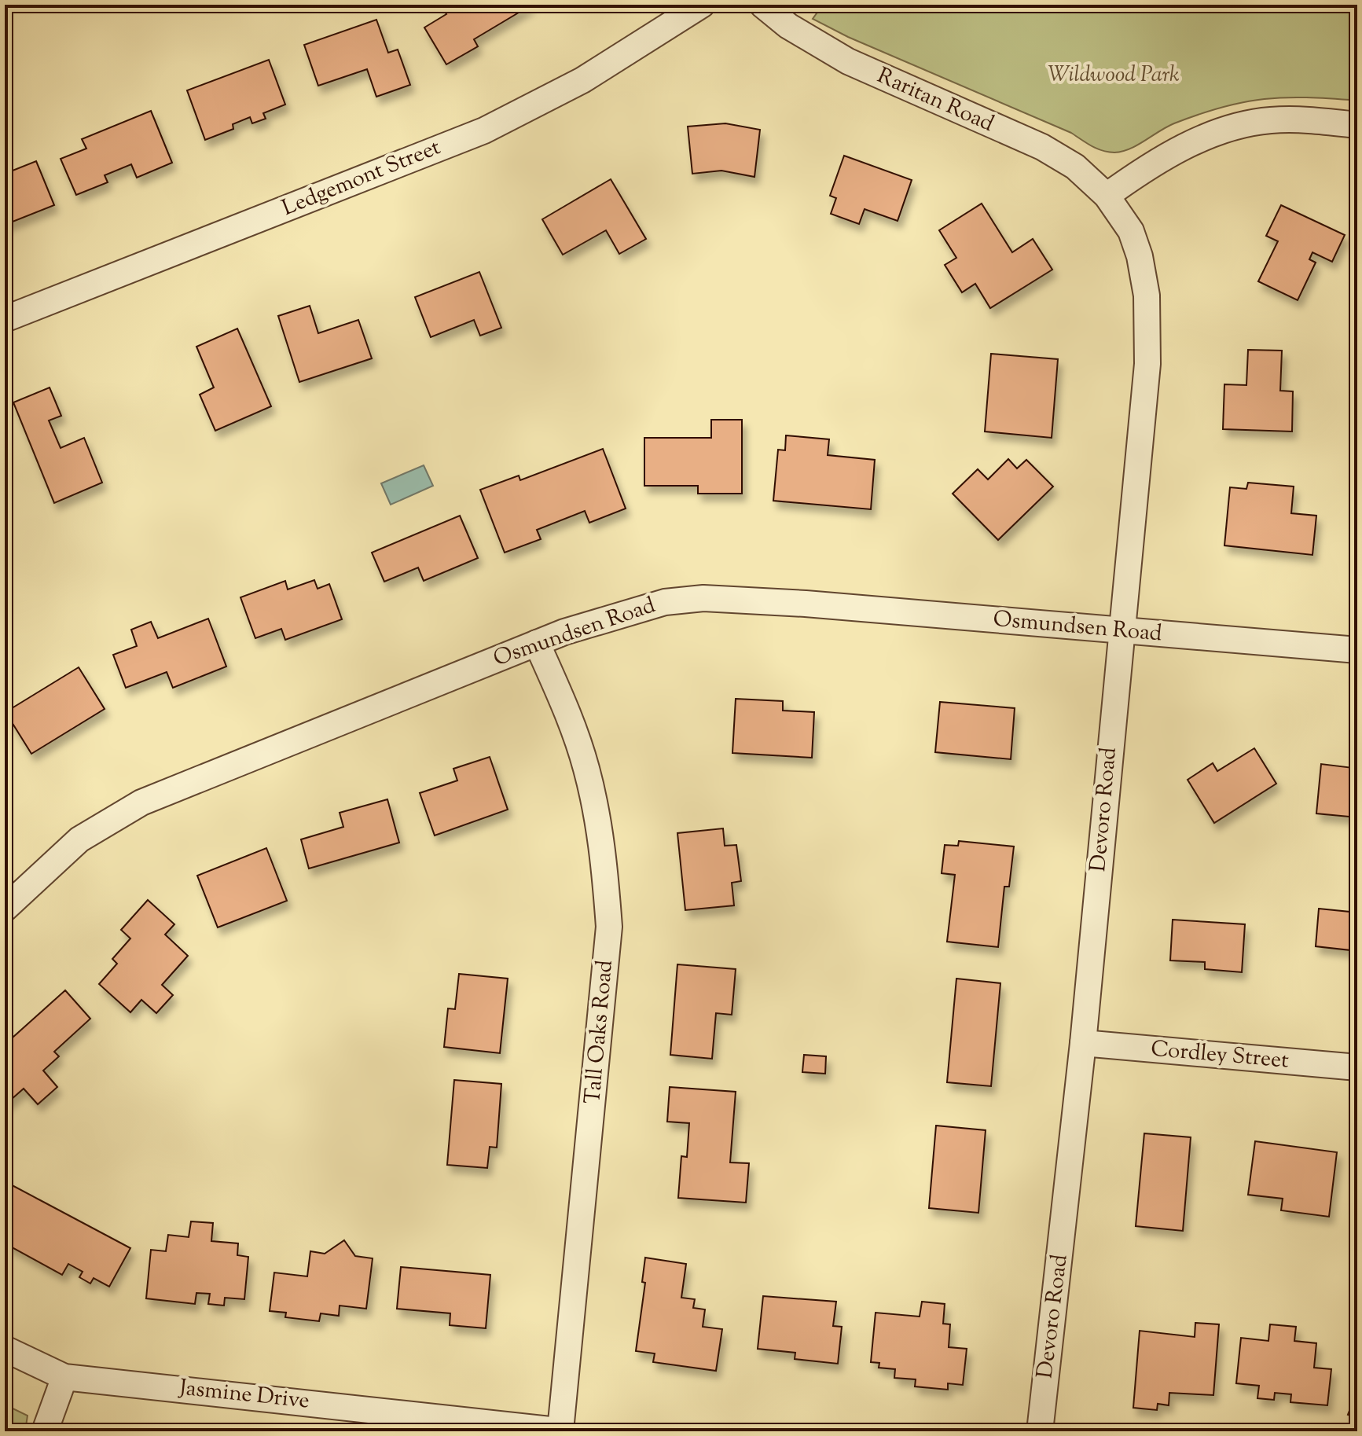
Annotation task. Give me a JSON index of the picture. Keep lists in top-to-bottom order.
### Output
{
  "streets": {
    "street": [
      "Raritan Road",
      "Ledgemont Street",
      "Osmundsen Road",
      "Devoro Road",
      "Tall Oaks Road",
      "Cordley Street",
      "Jasmine Drive"
    ]
  },
  "crossings": [
    ["Raritan Road", "Devoro Road"],
    ["Osmundsen Road", "Devoro Road"],
    ["Osmundsen Road", "Tall Oaks Road"],
    ["Devoro Road", "Cordley Street"],
    ["Tall Oaks Road", "Jasmine Drive"]
  ],
  "parks": ["Wildwood Park"]
}
